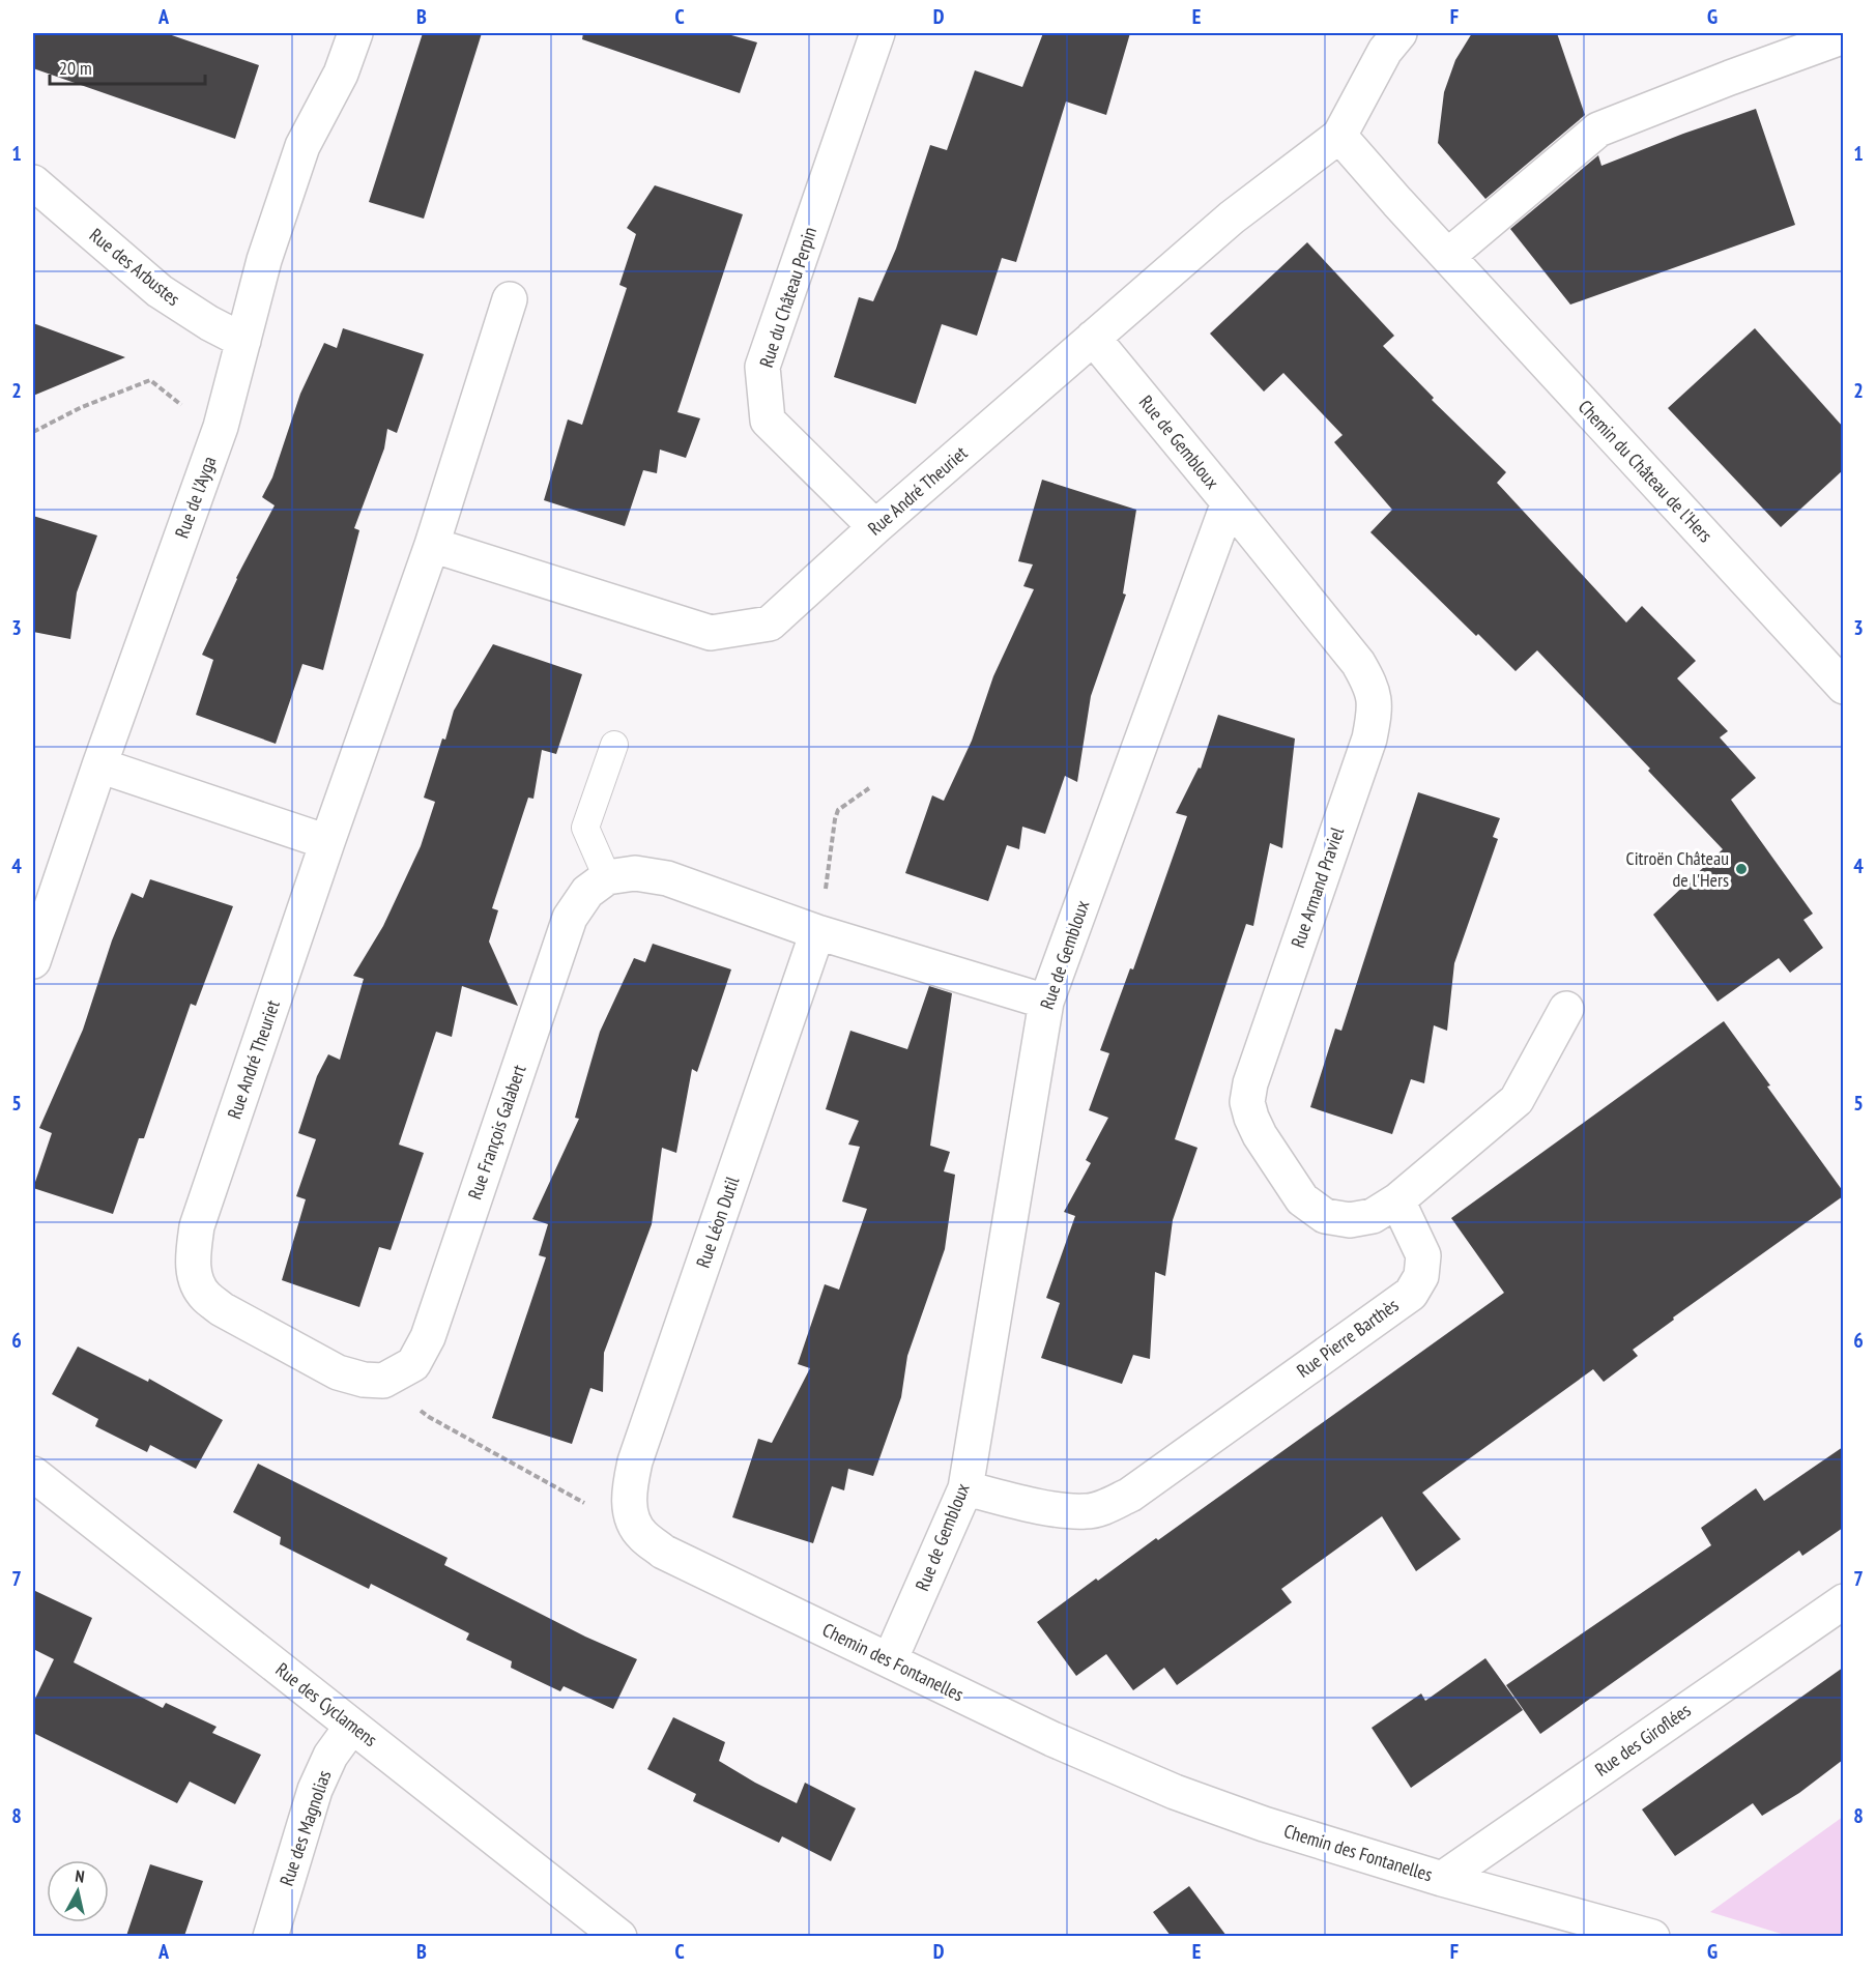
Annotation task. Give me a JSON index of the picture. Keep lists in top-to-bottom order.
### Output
{
  "streets": {
    "street": [
      "Rue des Arbustes",
      "Rue du Château Perpin",
      "Rue de Gembloux",
      "Chemin du Château de l'Hers",
      "Rue André Theuriet",
      "Rue de l'Ayga",
      "Rue Armand Praviel",
      "Rue François Galabert",
      "Rue Léon Dutil",
      "Rue Pierre Barthès",
      "Chemin des Fontanelles",
      "Rue des Cyclamens",
      "Rue des Giroflées",
      "Rue des Magnolias"
    ]
  },
  "crossings": [
    ["Rue des Arbustes", "Rue de l'Ayga"],
    ["Rue du Château Perpin", "Rue André Theuriet"],
    ["Rue de Gembloux", "Rue André Theuriet"],
    ["Rue de Gembloux", "Rue Armand Praviel"],
    ["Rue de Gembloux", "Rue Pierre Barthès"],
    ["Rue de Gembloux", "Chemin des Fontanelles"],
    ["Chemin du Château de l'Hers", "Rue André Theuriet"],
    ["Rue André Theuriet", "Rue François Galabert"],
    ["Rue Armand Praviel", "Rue Pierre Barthès"],
    ["Rue Léon Dutil", "Chemin des Fontanelles"],
    ["Chemin des Fontanelles", "Rue des Giroflées"],
    ["Rue des Cyclamens", "Rue des Magnolias"]
  ],
  "places": ["Citroën Château de l'Hers"],
  "scale_bar": "20 m",
  "north": "top",
  "grid": {
    "columns": [
      "A",
      "B",
      "C",
      "D",
      "E",
      "F",
      "G"
    ],
    "rows": [
      "1",
      "2",
      "3",
      "4",
      "5",
      "6",
      "7",
      "8"
    ]
  }
}
